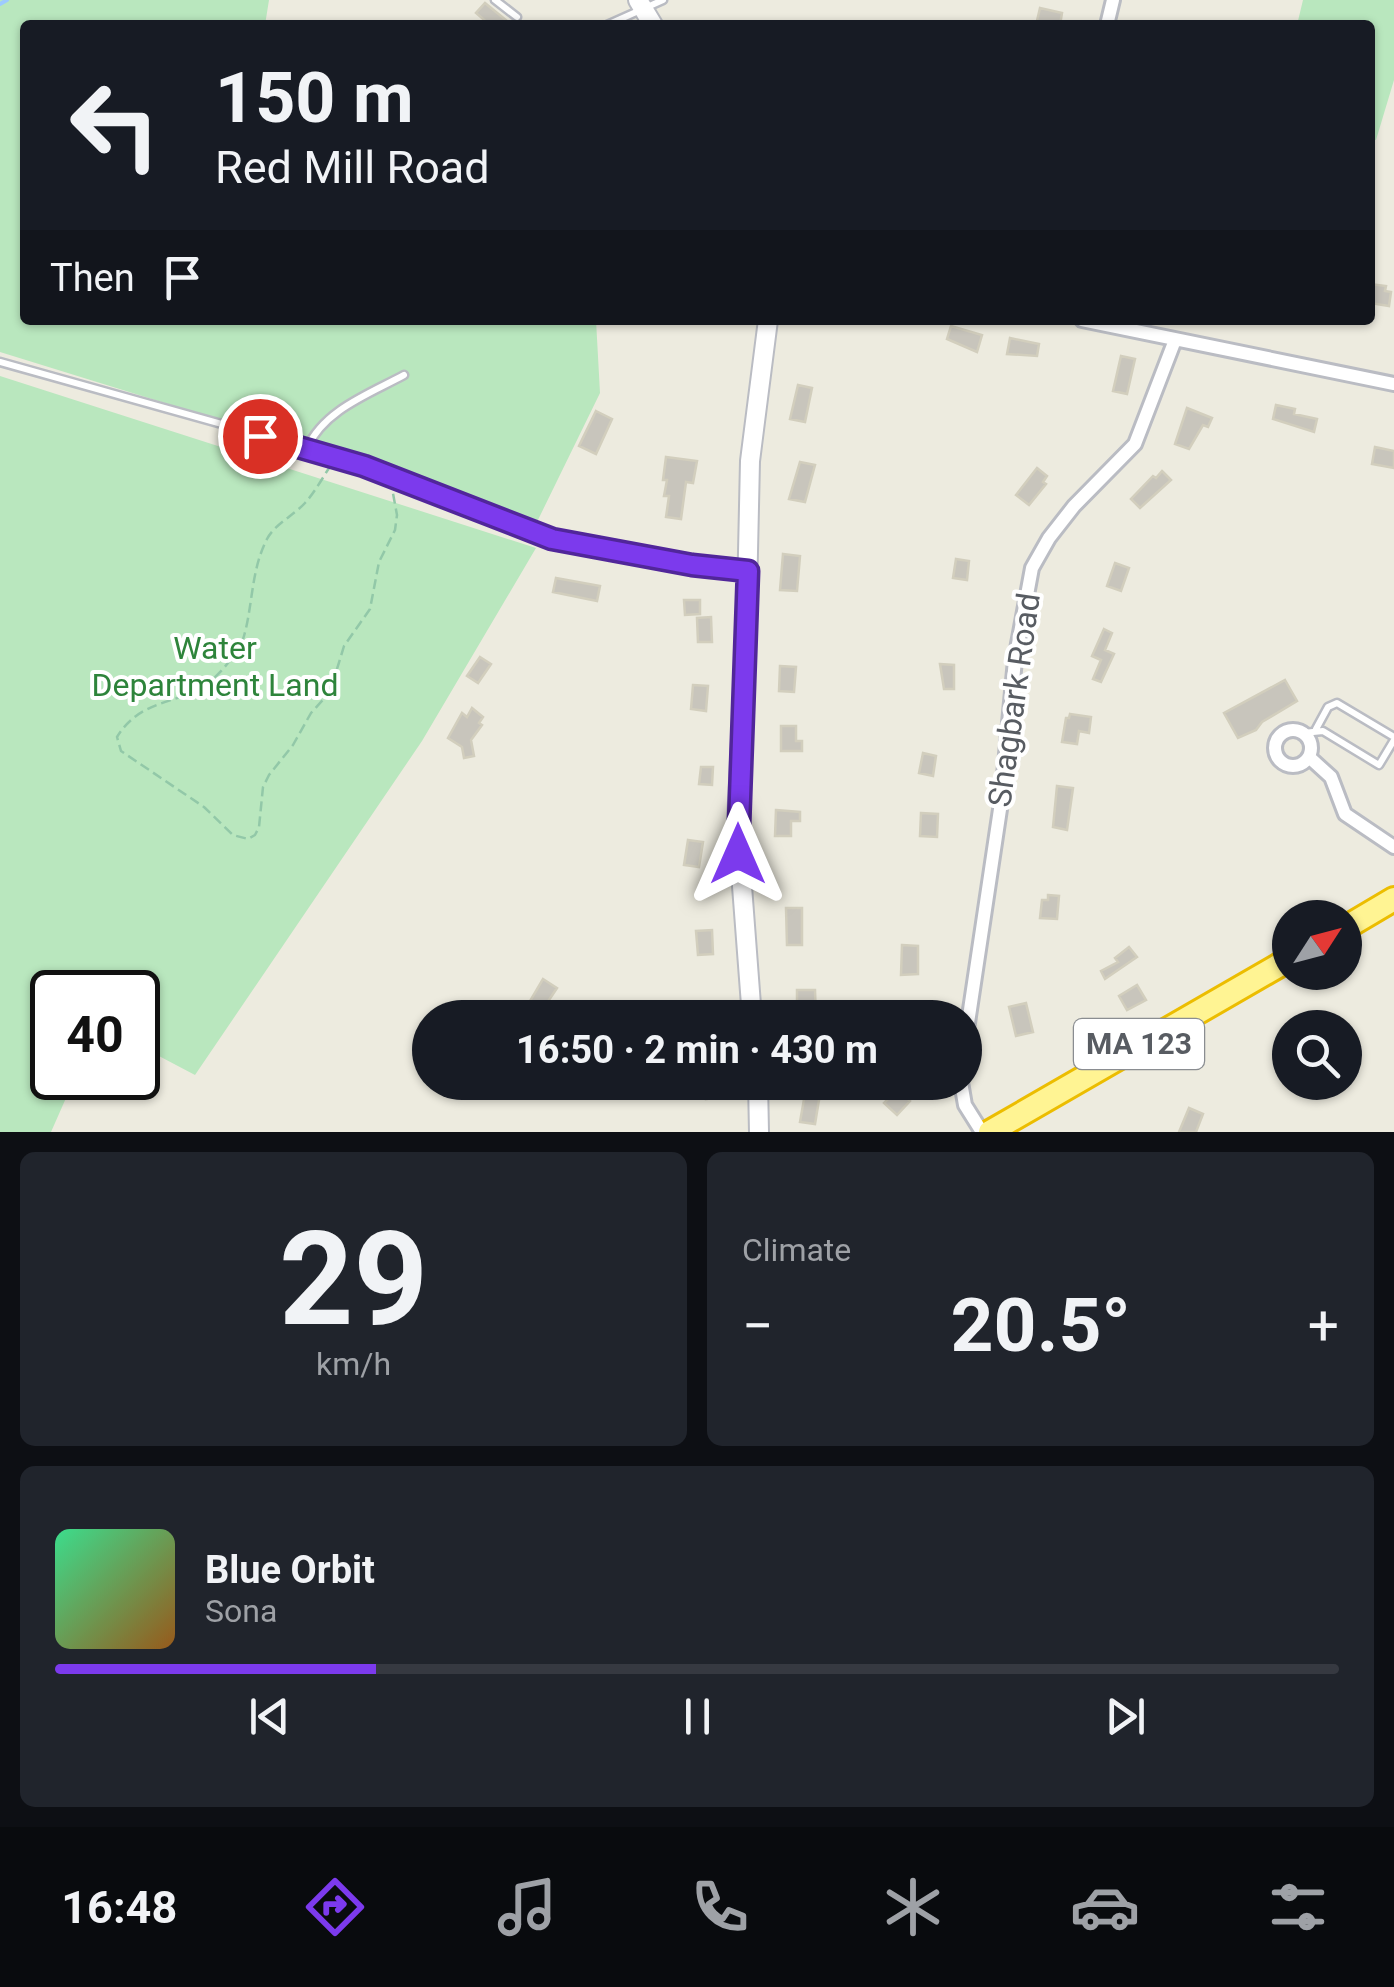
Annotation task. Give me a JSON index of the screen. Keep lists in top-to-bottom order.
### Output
{
  "streets": {
    "highway": ["MA 123"],
    "street": ["Shagbark Road"]
  },
  "parks": ["Water Department Land"],
  "north": "top right",
  "page": {
    "turn": ["150 m", "Red Mill Road"],
    "then": "Then",
    "limit": "40",
    "trip": "16:50 · 2 min · 430 m",
    "tile": [
      ["29", "km/h"],
      "Climate"
    ],
    "heat": ["−", "20.5°", "+"],
    "song": ["Blue Orbit", "Sona"],
    "tabs": "16:48"
  }
}
